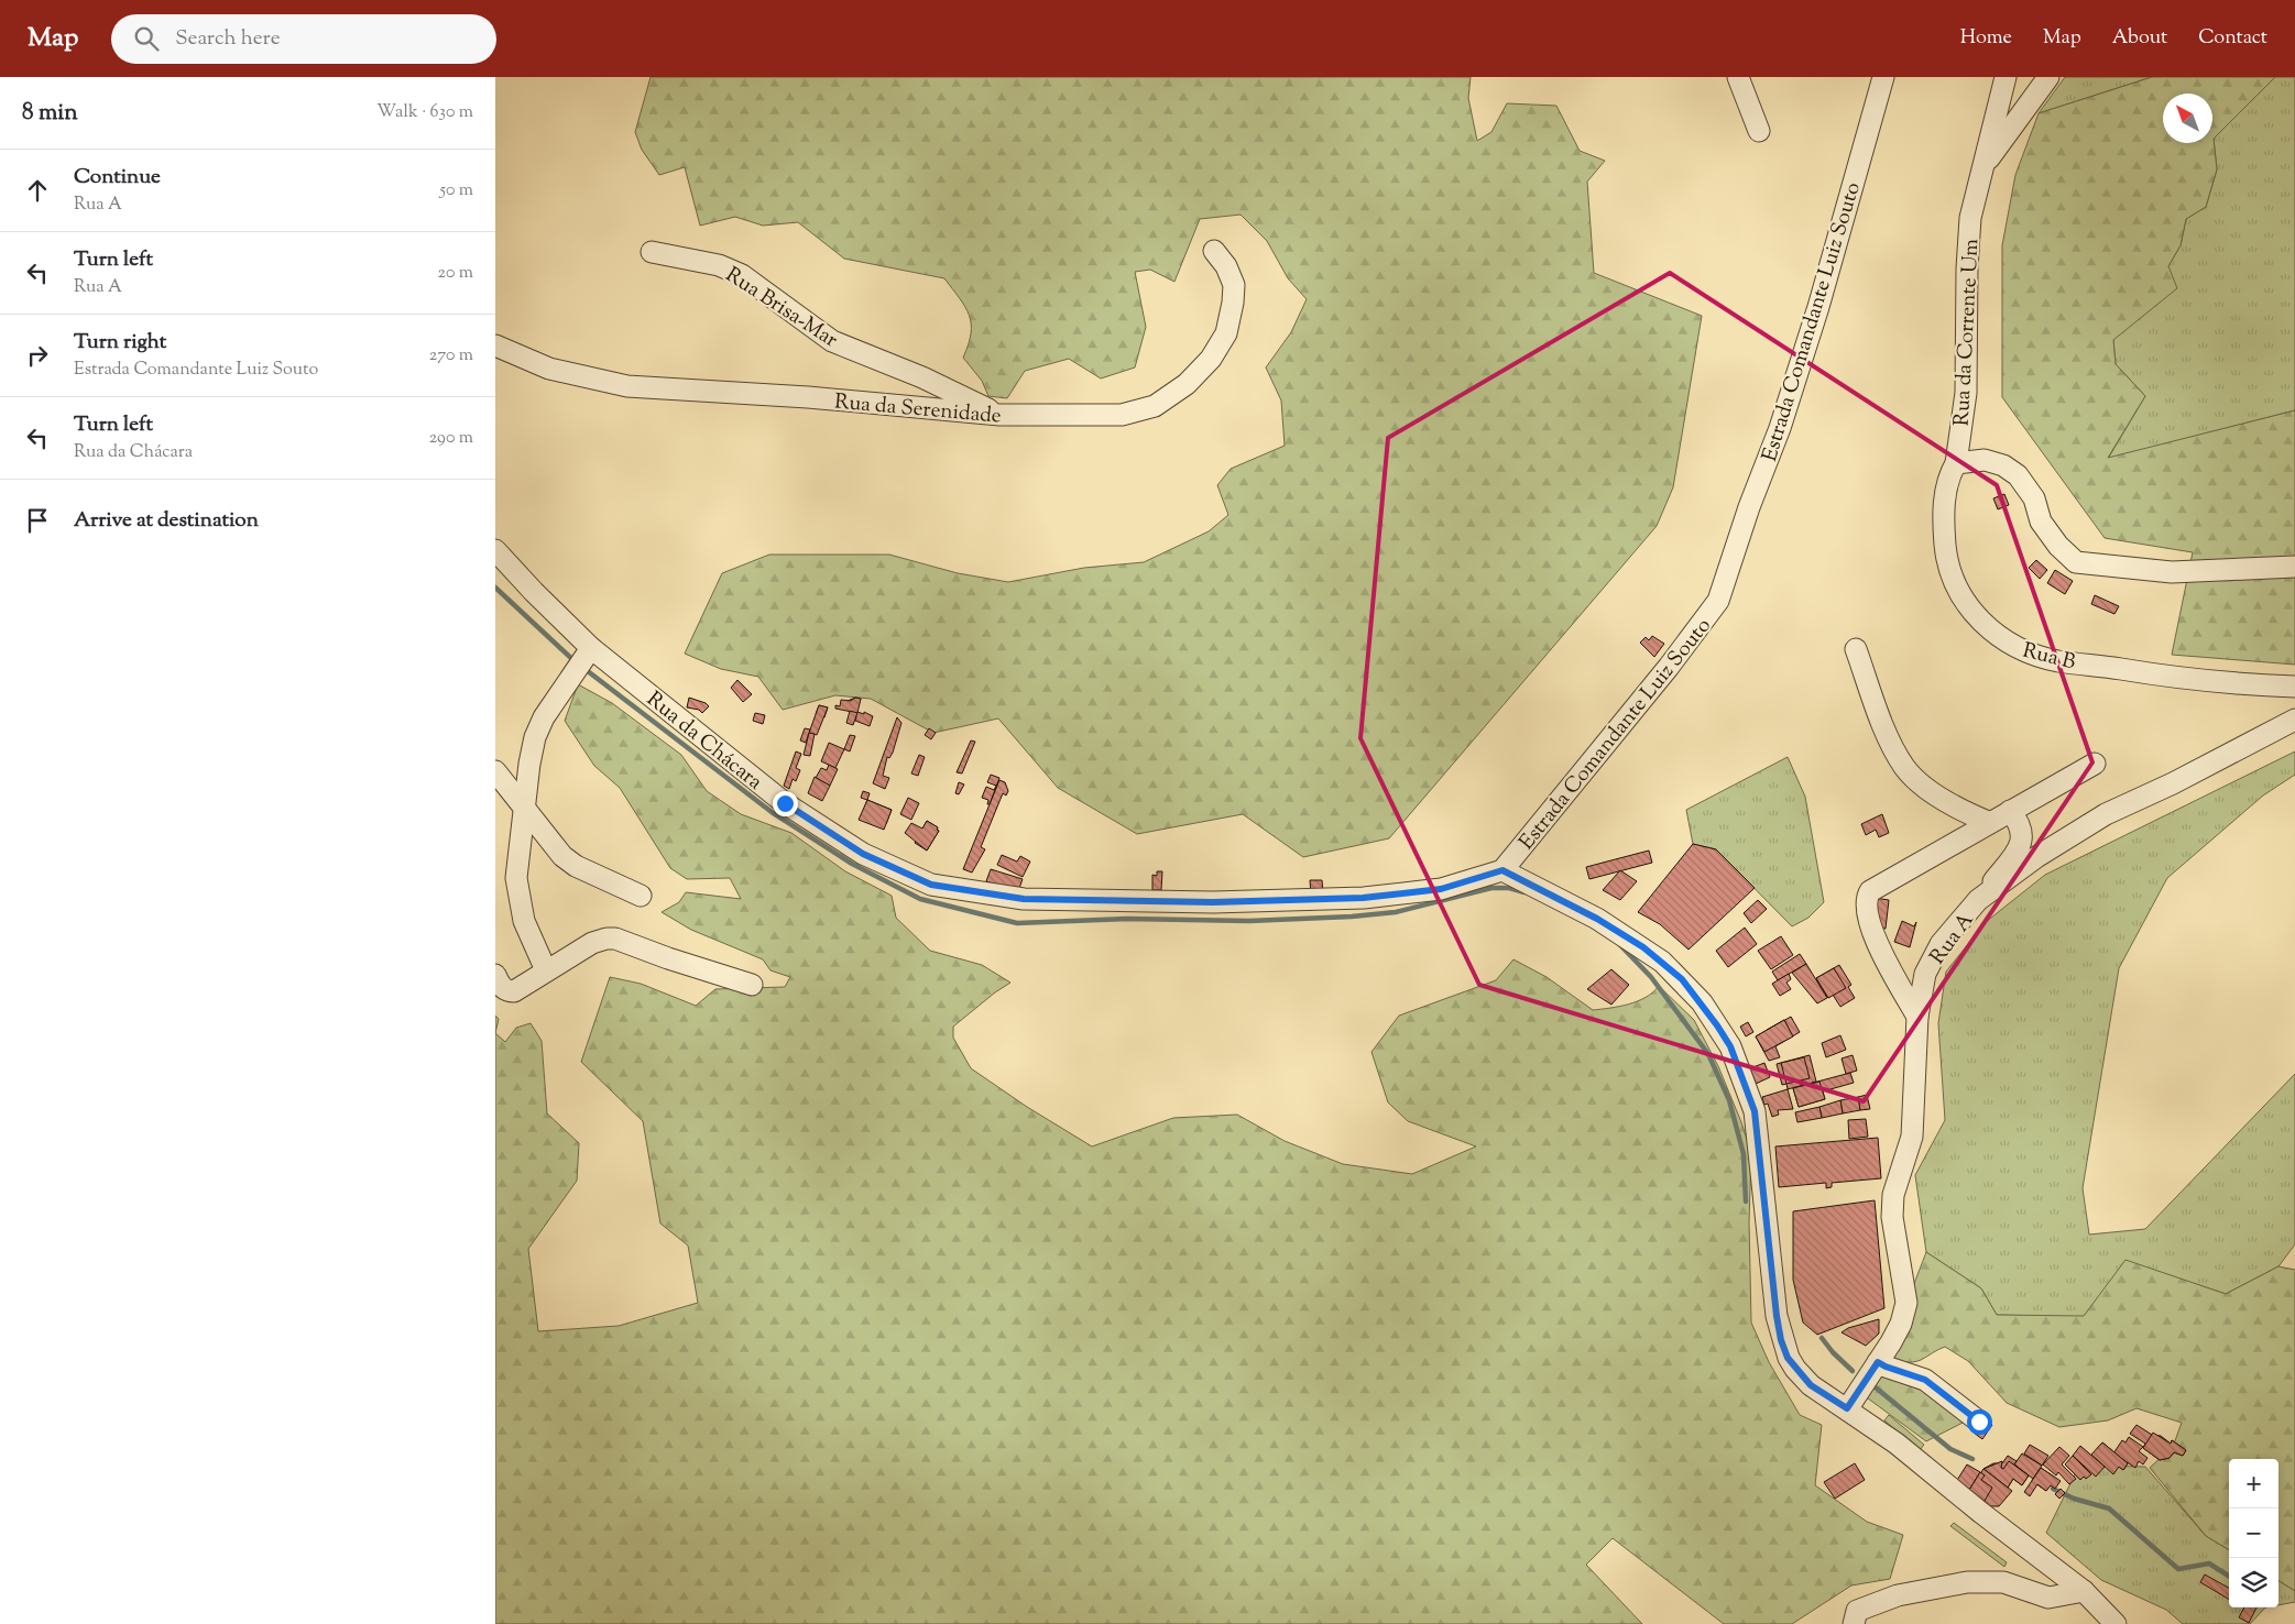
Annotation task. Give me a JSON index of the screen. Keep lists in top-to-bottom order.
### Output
{
  "streets": {
    "street": [
      "Rua Brisa-Mar",
      "Estrada Comandante Luiz Souto",
      "Rua da Corrente Um",
      "Rua da Serenidade",
      "Rua B",
      "Rua da Chácara",
      "Rua A"
    ]
  },
  "crossings": [
    ["Rua Brisa-Mar", "Rua da Serenidade"],
    ["Estrada Comandante Luiz Souto", "Rua da Chácara"],
    ["Estrada Comandante Luiz Souto", "Rua A"],
    ["Rua da Corrente Um", "Rua B"]
  ],
  "north": "top left",
  "page": {
    "header": "Map",
    "search": "Search here",
    "nav": [
      "Home",
      "Map",
      "About",
      "Contact"
    ],
    "heading": ["8 min", "Walk · 630 m"],
    "list": [
      ["Continue", "Rua A", "50 m"],
      ["Turn left", "Rua A", "20 m"],
      ["Turn right", "Estrada Comandante Luiz Souto", "270 m"],
      ["Turn left", "Rua da Chácara", "290 m"],
      "Arrive at destination"
    ],
    "map_buttons": ["+", "−"]
  }
}
